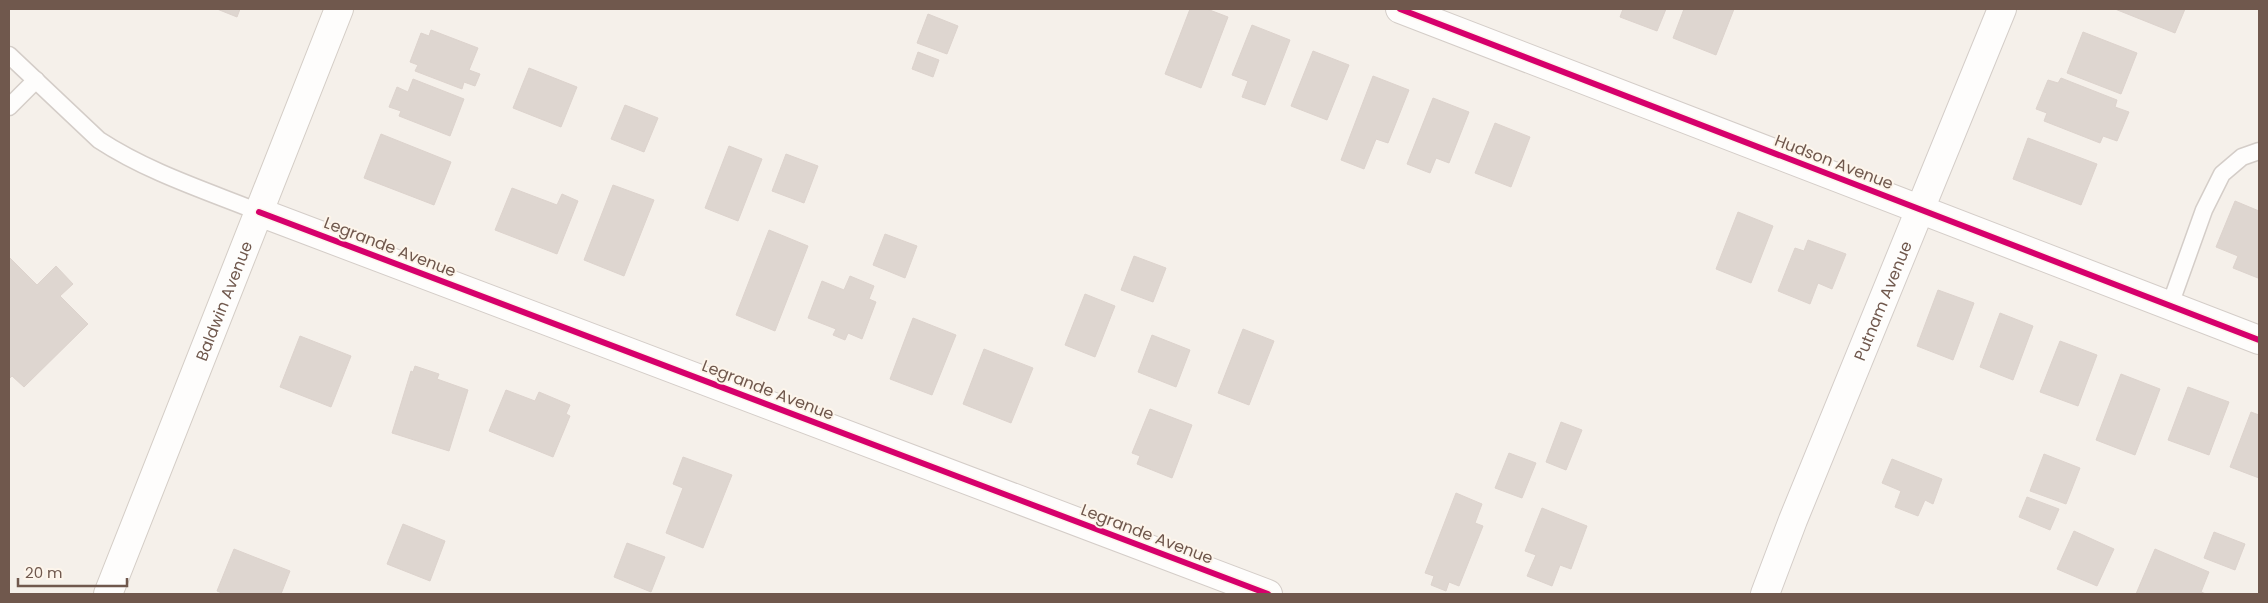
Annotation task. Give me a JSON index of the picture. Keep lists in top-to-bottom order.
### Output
{
  "streets": {
    "street": [
      "Hudson Avenue",
      "Legrande Avenue",
      "Baldwin Avenue",
      "Putnam Avenue"
    ]
  },
  "crossings": [
    ["Hudson Avenue", "Putnam Avenue"],
    ["Legrande Avenue", "Baldwin Avenue"]
  ],
  "scale_bar": "20 m"
}
